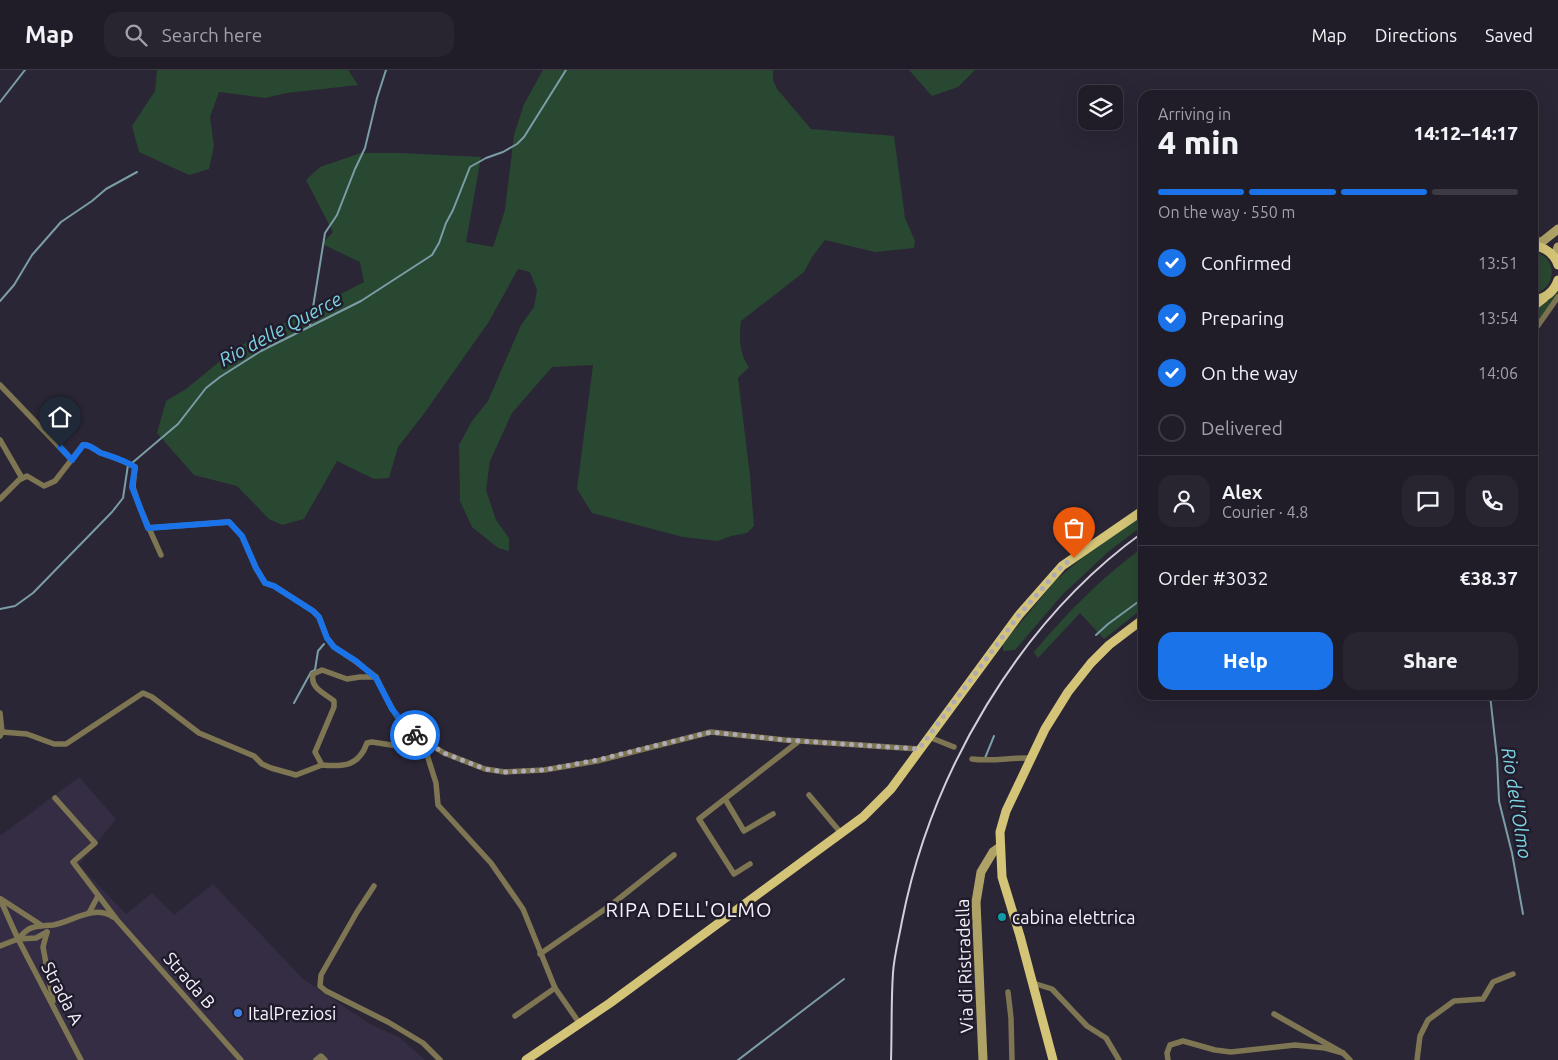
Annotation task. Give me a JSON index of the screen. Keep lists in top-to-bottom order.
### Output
{
  "streets": {
    "street": ["Via di Ristradella", "Strada B", "Strada A"]
  },
  "districts": ["RIPA DELL'OLMO"],
  "water": ["Rio delle Querce", "Rio dell'Olmo"],
  "places": ["cabina elettrica", "ItalPreziosi"],
  "page": {
    "header": "Map",
    "search": "Search here",
    "nav": ["Map", "Directions", "Saved"],
    "heading": ["4 min", "Arriving in", "14:12–14:17"],
    "panel": [
      "Alex",
      "Courier · 4.8",
      "Order #3032",
      "€38.37"
    ],
    "bar": "On the way · 550 m",
    "list": [
      ["Confirmed", "13:51"],
      ["Preparing", "13:54"],
      ["On the way", "14:06"],
      "Delivered"
    ],
    "buttons": ["Help", "Share"]
  }
}
